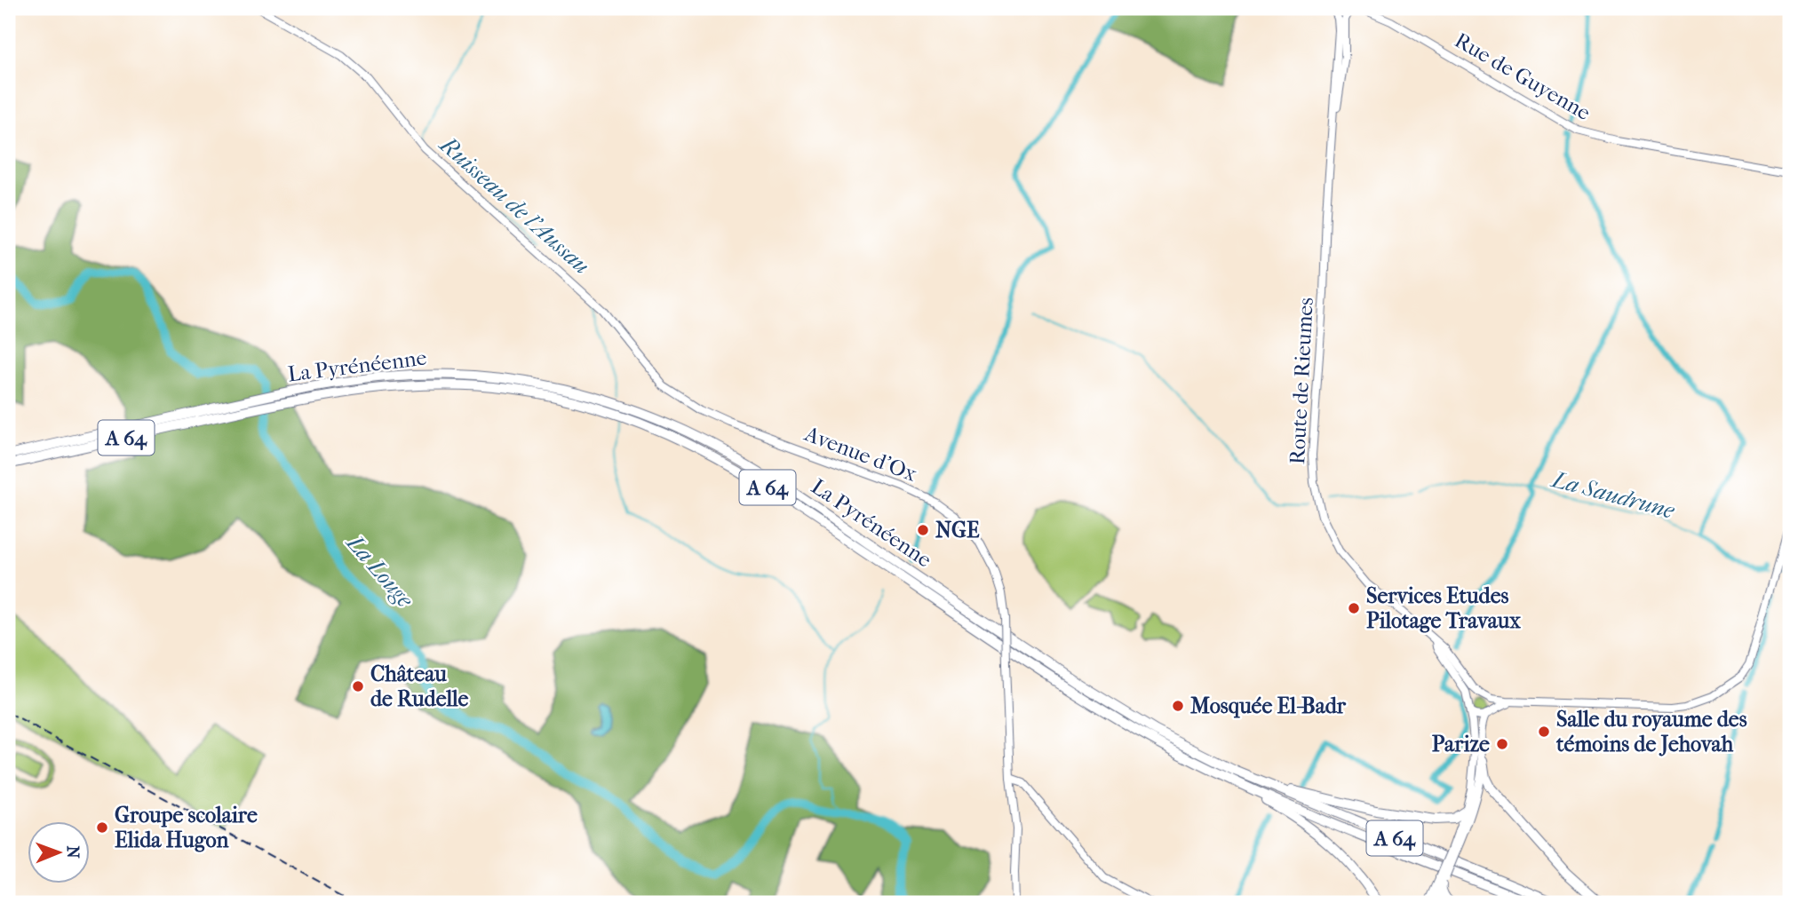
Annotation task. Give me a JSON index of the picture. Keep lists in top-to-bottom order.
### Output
{
  "streets": {
    "highway": ["La Pyrénéenne", "A 64"],
    "street": ["Rue de Guyenne", "Route de Rieumes", "Avenue d'Ox"]
  },
  "water": ["Ruisseau de l'Aussau", "La Saudrune", "La Louge"],
  "places": [
    "NGE",
    "Services Etudes Pilotage Travaux",
    "Château de Rudelle",
    "Mosquée El-Badr",
    "Salle du royaume des témoins de Jehovah",
    "Parize",
    "Groupe scolaire Elida Hugon"
  ],
  "north": "right"
}
